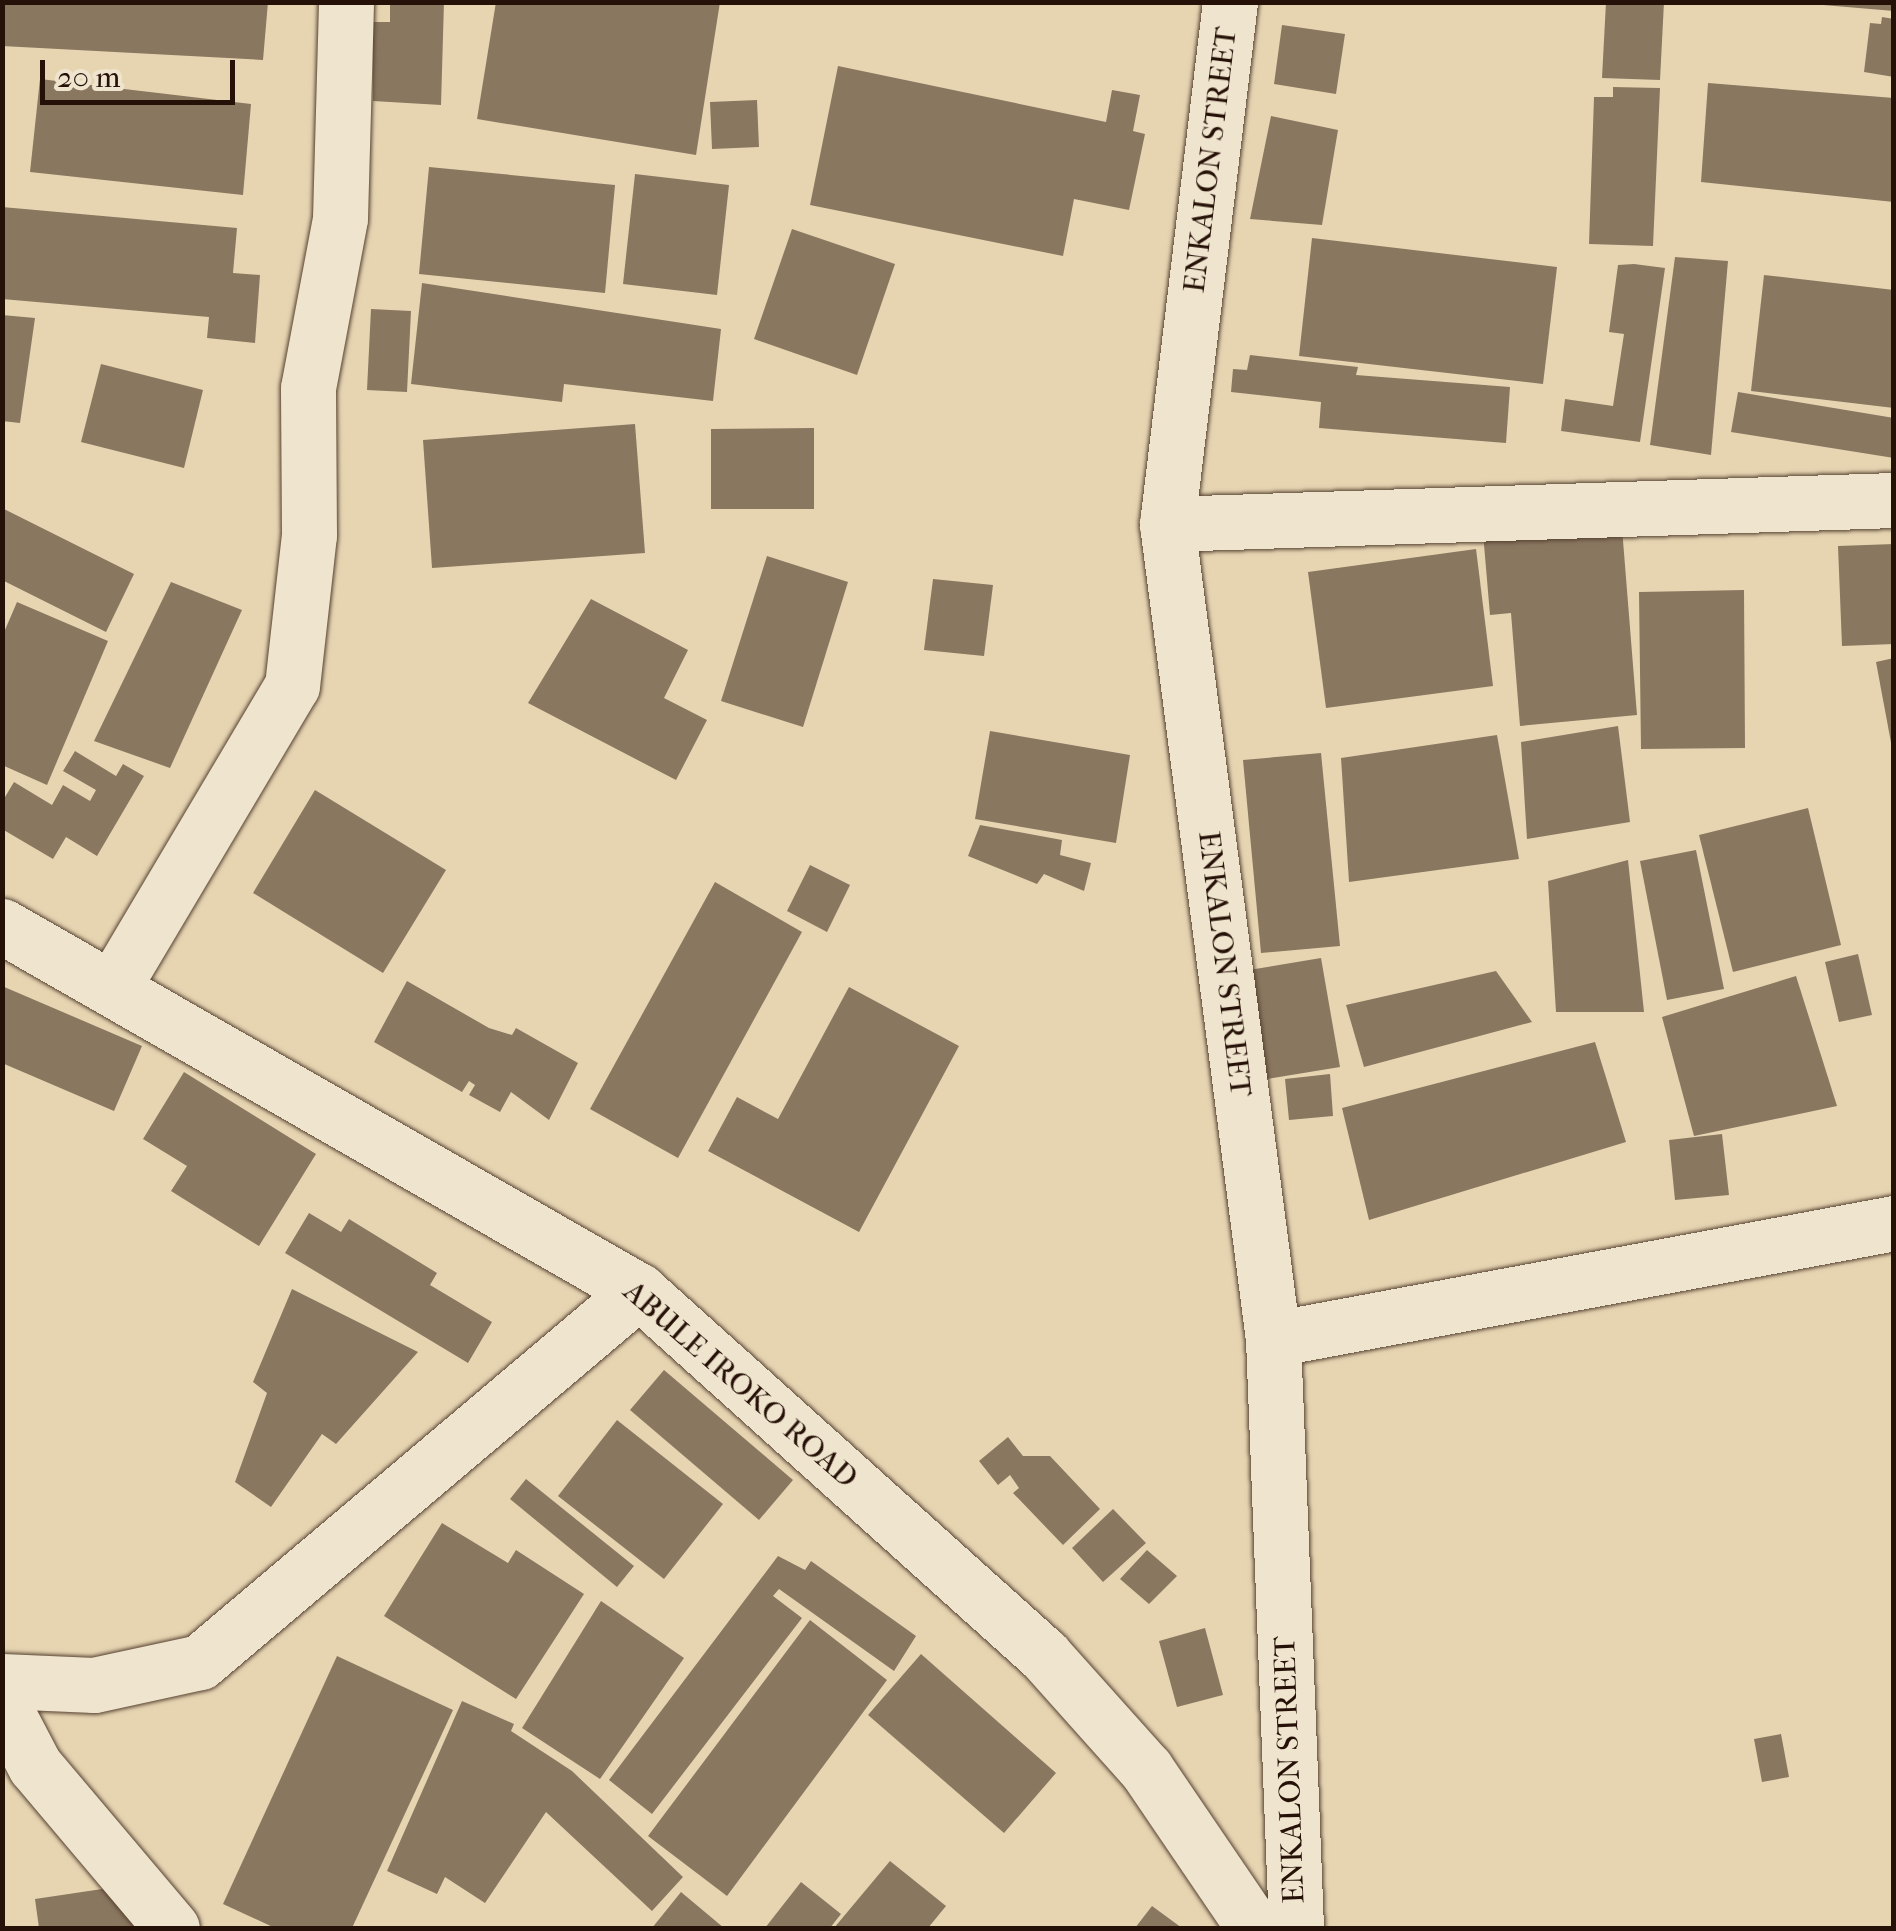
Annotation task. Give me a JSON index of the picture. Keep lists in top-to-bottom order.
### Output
{
  "streets": {
    "street": ["ENKALON STREET", "ABULE IROKO ROAD"]
  },
  "scale_bar": "20 m"
}
